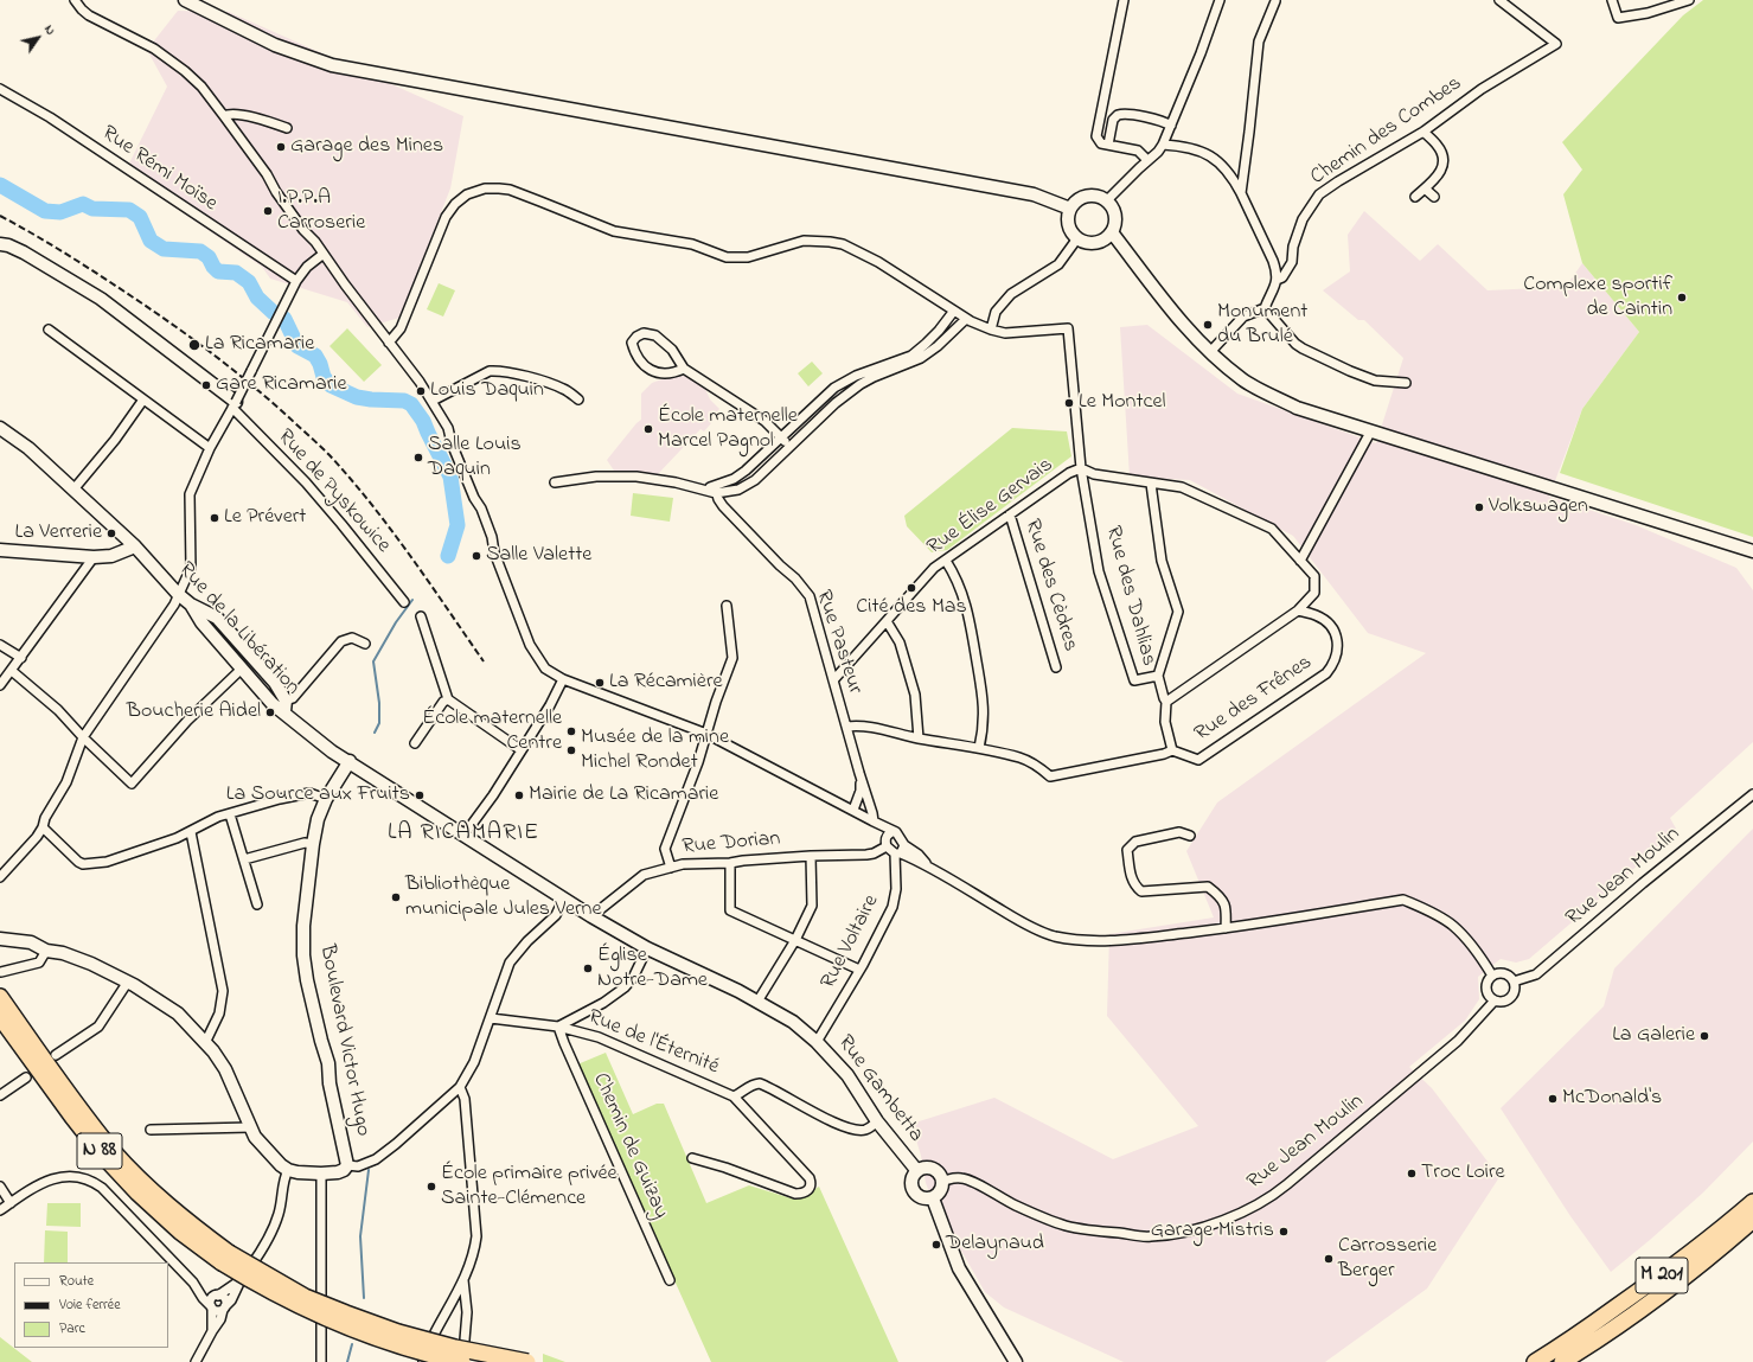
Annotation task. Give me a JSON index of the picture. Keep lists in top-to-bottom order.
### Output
{
  "streets": {
    "highway": ["N 88", "M 201"],
    "main road": ["Rue de la Libération", "Boulevard Victor Hugo", "Rue Gambetta"],
    "street": [
      "Chemin des Combes",
      "Rue Rémi Moïse",
      "Rue de Pyskowice",
      "Rue Élise Gervais",
      "Rue des Cèdres",
      "Rue des Dahlias",
      "Rue Pasteur",
      "Rue des Frênes",
      "Rue Dorian",
      "Rue Jean Moulin",
      "Rue Voltaire",
      "Rue de l'Éternité",
      "Chemin de Guizay"
    ]
  },
  "crossings": [
    ["Rue Élise Gervais", "Rue des Cèdres"],
    ["Rue Élise Gervais", "Rue des Dahlias"],
    ["Rue Élise Gervais", "Rue Pasteur"],
    ["Rue Élise Gervais", "Rue des Frênes"],
    ["Rue de la Libération", "Boulevard Victor Hugo"],
    ["Rue de la Libération", "Rue Gambetta"],
    ["Rue Dorian", "Rue Gambetta"],
    ["Rue Jean Moulin", "Rue Gambetta"],
    ["Rue Voltaire", "Rue Gambetta"],
    ["Rue de l'Éternité", "Rue Gambetta"],
    ["Rue de l'Éternité", "Chemin de Guizay"]
  ],
  "districts": ["LA RICAMARIE"],
  "places": [
    "Garage des Mines",
    "I.P.P.A Carroserie",
    "Complexe sportif de Caintin",
    "Monument du Brulé",
    "La Ricamarie",
    "Gare Ricamarie",
    "Louis Daquin",
    "Le Montcel",
    "École maternelle Marcel Pagnol",
    "Salle Louis Daquin",
    "Volkswagen",
    "Le Prévert",
    "La Verrerie",
    "Salle Valette",
    "Cité des Mas",
    "La Récamière",
    "Boucherie Aidel",
    "École maternelle Centre",
    "Musée de la mine Michel Rondet",
    "La Source aux Fruits",
    "Mairie de La Ricamarie",
    "Bibliothèque municipale Jules Verne",
    "Église Notre-Dame",
    "La Galerie",
    "McDonald's",
    "Troc Loire",
    "École primaire privée Sainte-Clémence",
    "Garage Mistris",
    "Delaynaud",
    "Carrosserie Berger"
  ],
  "legend": ["Route", "Voie ferrée", "Parc"],
  "north": "top right"
}
